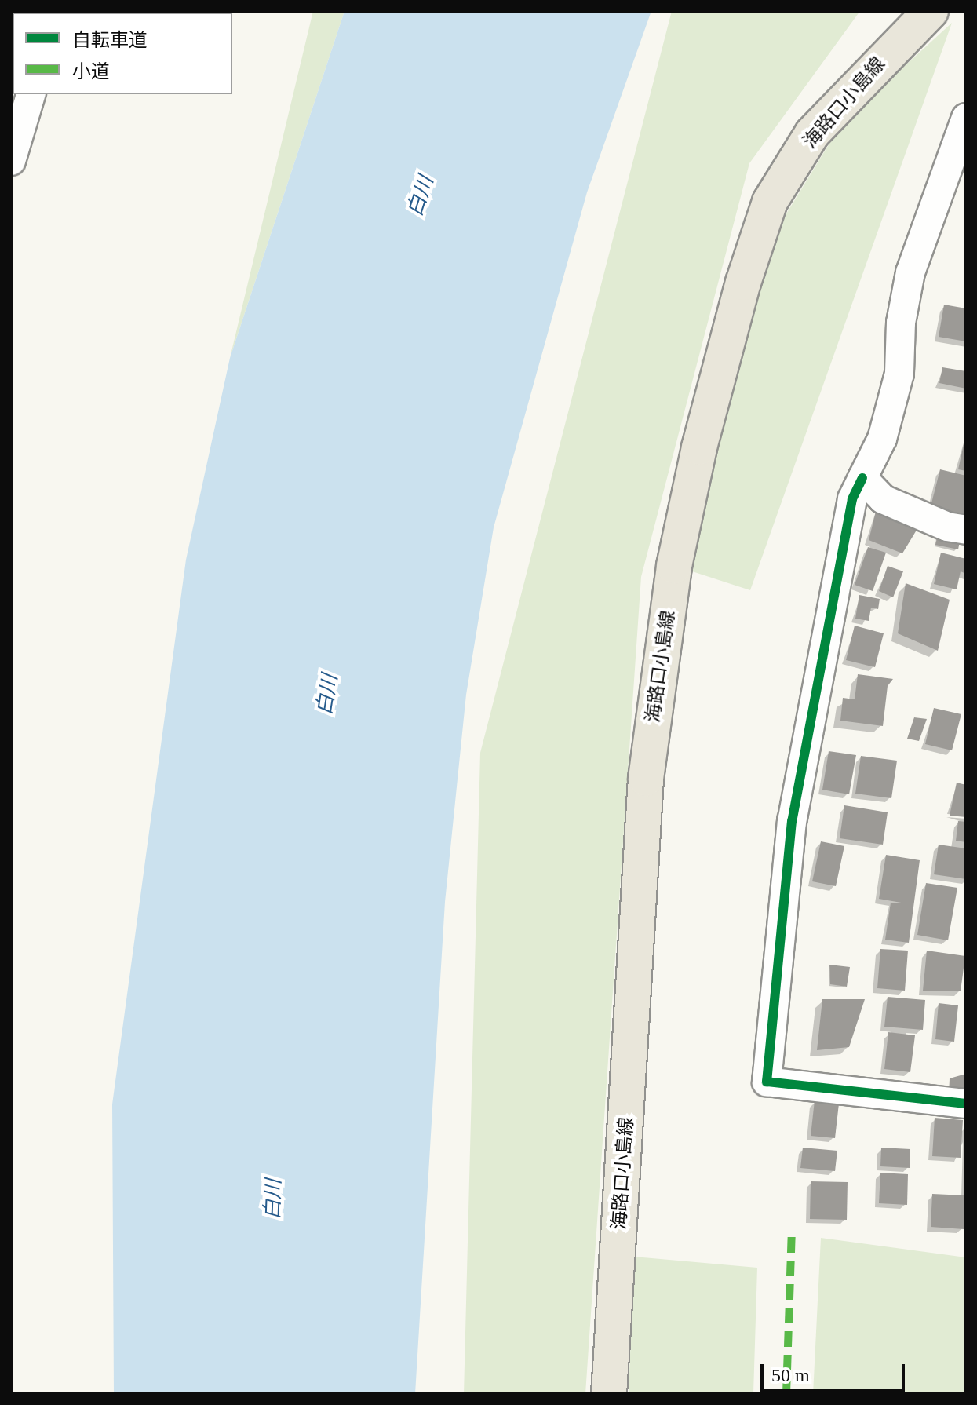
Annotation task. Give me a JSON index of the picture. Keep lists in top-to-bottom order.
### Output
{
  "streets": {
    "main road": ["海路口小島線"]
  },
  "water": ["白川"],
  "legend": ["自転車道", "小道"],
  "scale_bar": "50 m"
}
